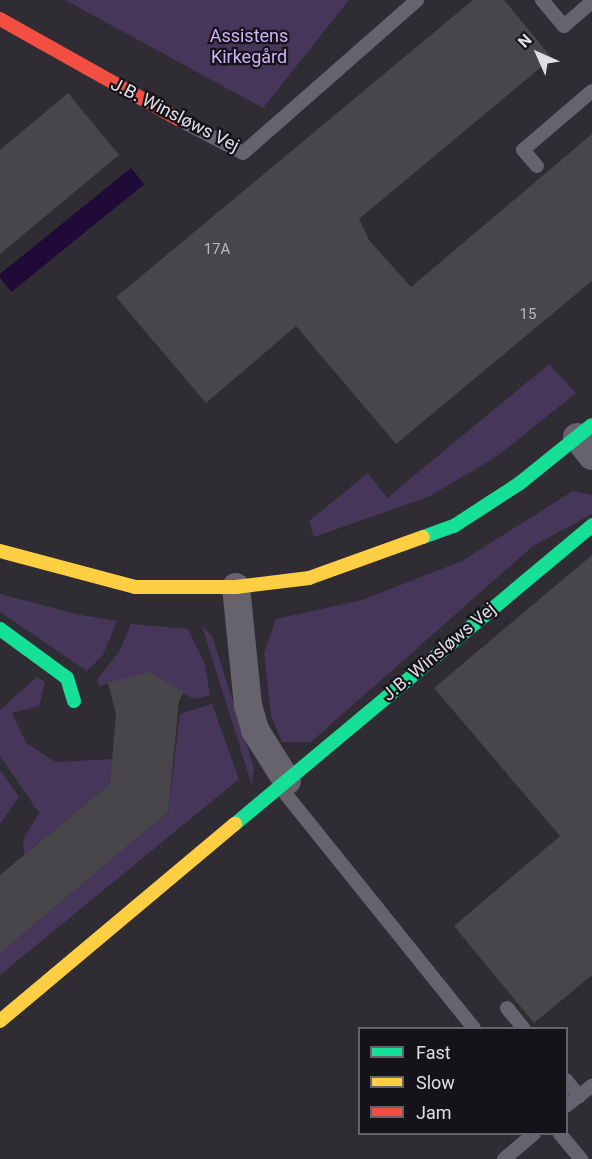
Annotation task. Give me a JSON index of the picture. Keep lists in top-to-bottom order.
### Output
{
  "streets": {
    "street": ["J.B. Winsløws Vej"]
  },
  "parks": ["Assistens Kirkegård"],
  "house_numbers": ["17A", "15"],
  "legend": ["Fast", "Slow", "Jam"],
  "north": "top left"
}
